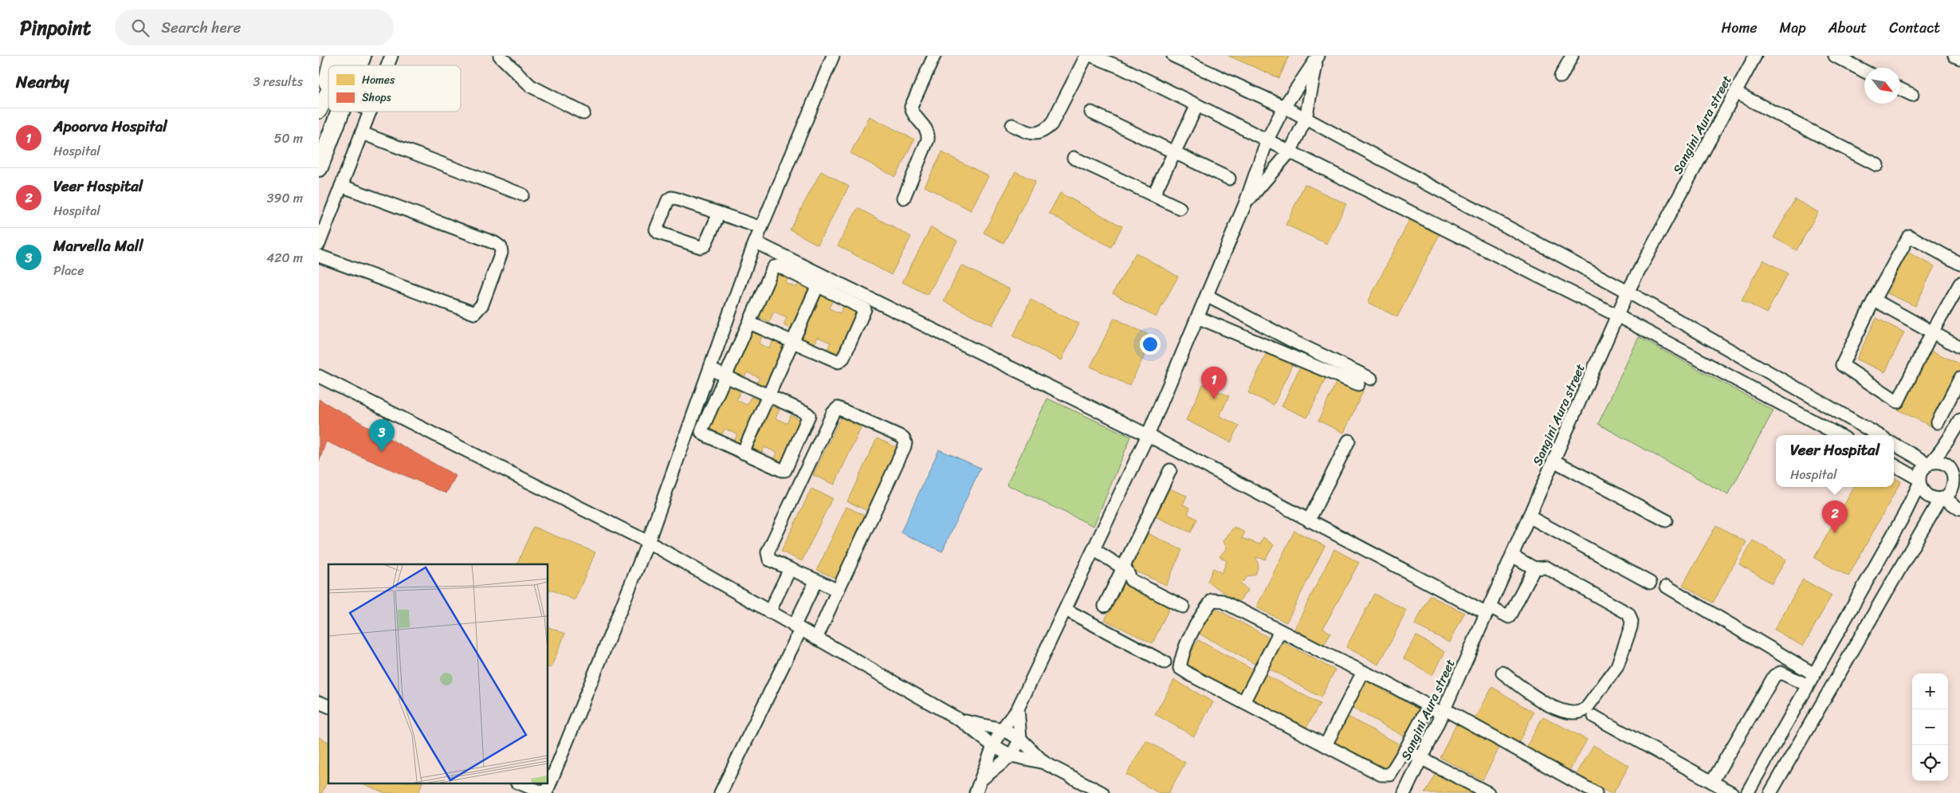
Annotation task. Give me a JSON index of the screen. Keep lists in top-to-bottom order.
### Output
{
  "streets": {
    "street": ["Sangini Aura street"]
  },
  "legend": ["Homes", "Shops"],
  "north": "bottom right",
  "page": {
    "header": "Pinpoint",
    "search": "Search here",
    "nav": [
      "Home",
      "Map",
      "About",
      "Contact"
    ],
    "heading": ["Nearby", "3 results"],
    "list": [
      {
        "mark": "1",
        "name": "Apoorva Hospital",
        "note": "Hospital",
        "value": "50 m"
      },
      {
        "mark": "2",
        "name": "Veer Hospital",
        "note": "Hospital",
        "value": "390 m"
      },
      {
        "mark": "3",
        "name": "Marvella Mall",
        "note": "Place",
        "value": "420 m"
      }
    ],
    "pins": ["1", "3", "2"],
    "popup": ["Veer Hospital", "Hospital"],
    "map_buttons": ["+", "−"]
  }
}
